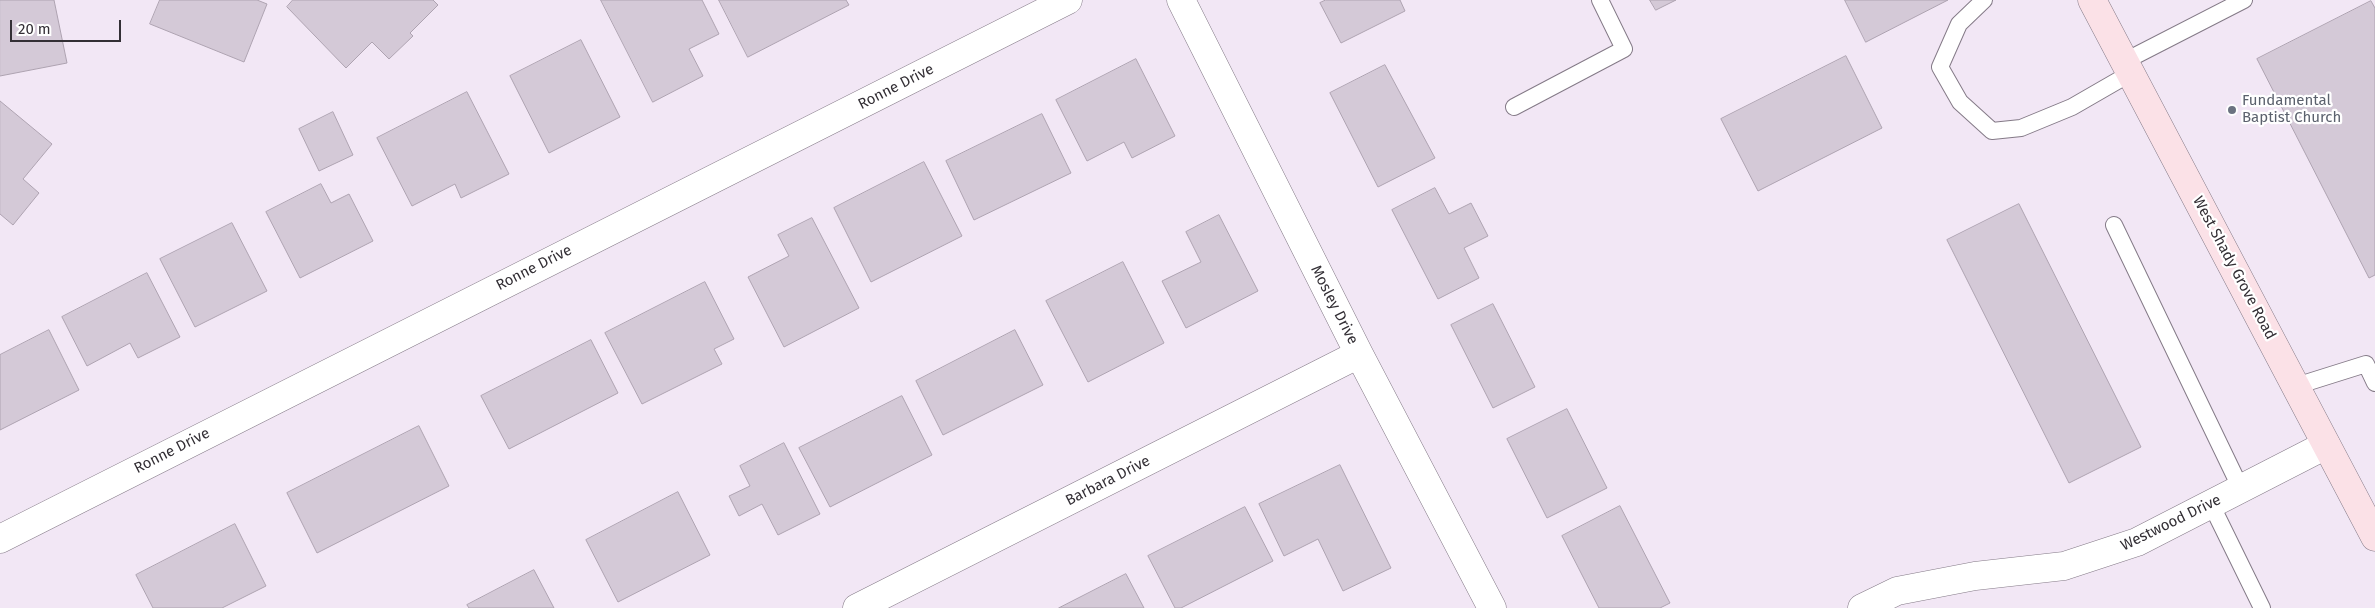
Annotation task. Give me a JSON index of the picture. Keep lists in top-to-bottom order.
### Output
{
  "streets": {
    "main road": ["West Shady Grove Road"],
    "street": [
      "Ronne Drive",
      "Mosley Drive",
      "Barbara Drive",
      "Westwood Drive"
    ]
  },
  "crossings": [
    ["West Shady Grove Road", "Westwood Drive"],
    ["Mosley Drive", "Barbara Drive"]
  ],
  "places": ["Fundamental Baptist Church"],
  "scale_bar": "20 m"
}
